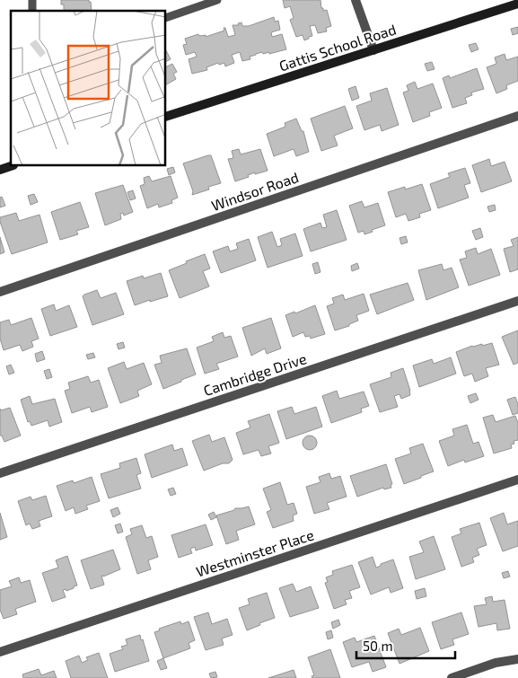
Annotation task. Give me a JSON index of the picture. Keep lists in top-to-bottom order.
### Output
{
  "streets": {
    "main road": ["Gattis School Road"],
    "street": ["Windsor Road", "Cambridge Drive", "Westminster Place"]
  },
  "scale_bar": "50 m"
}
